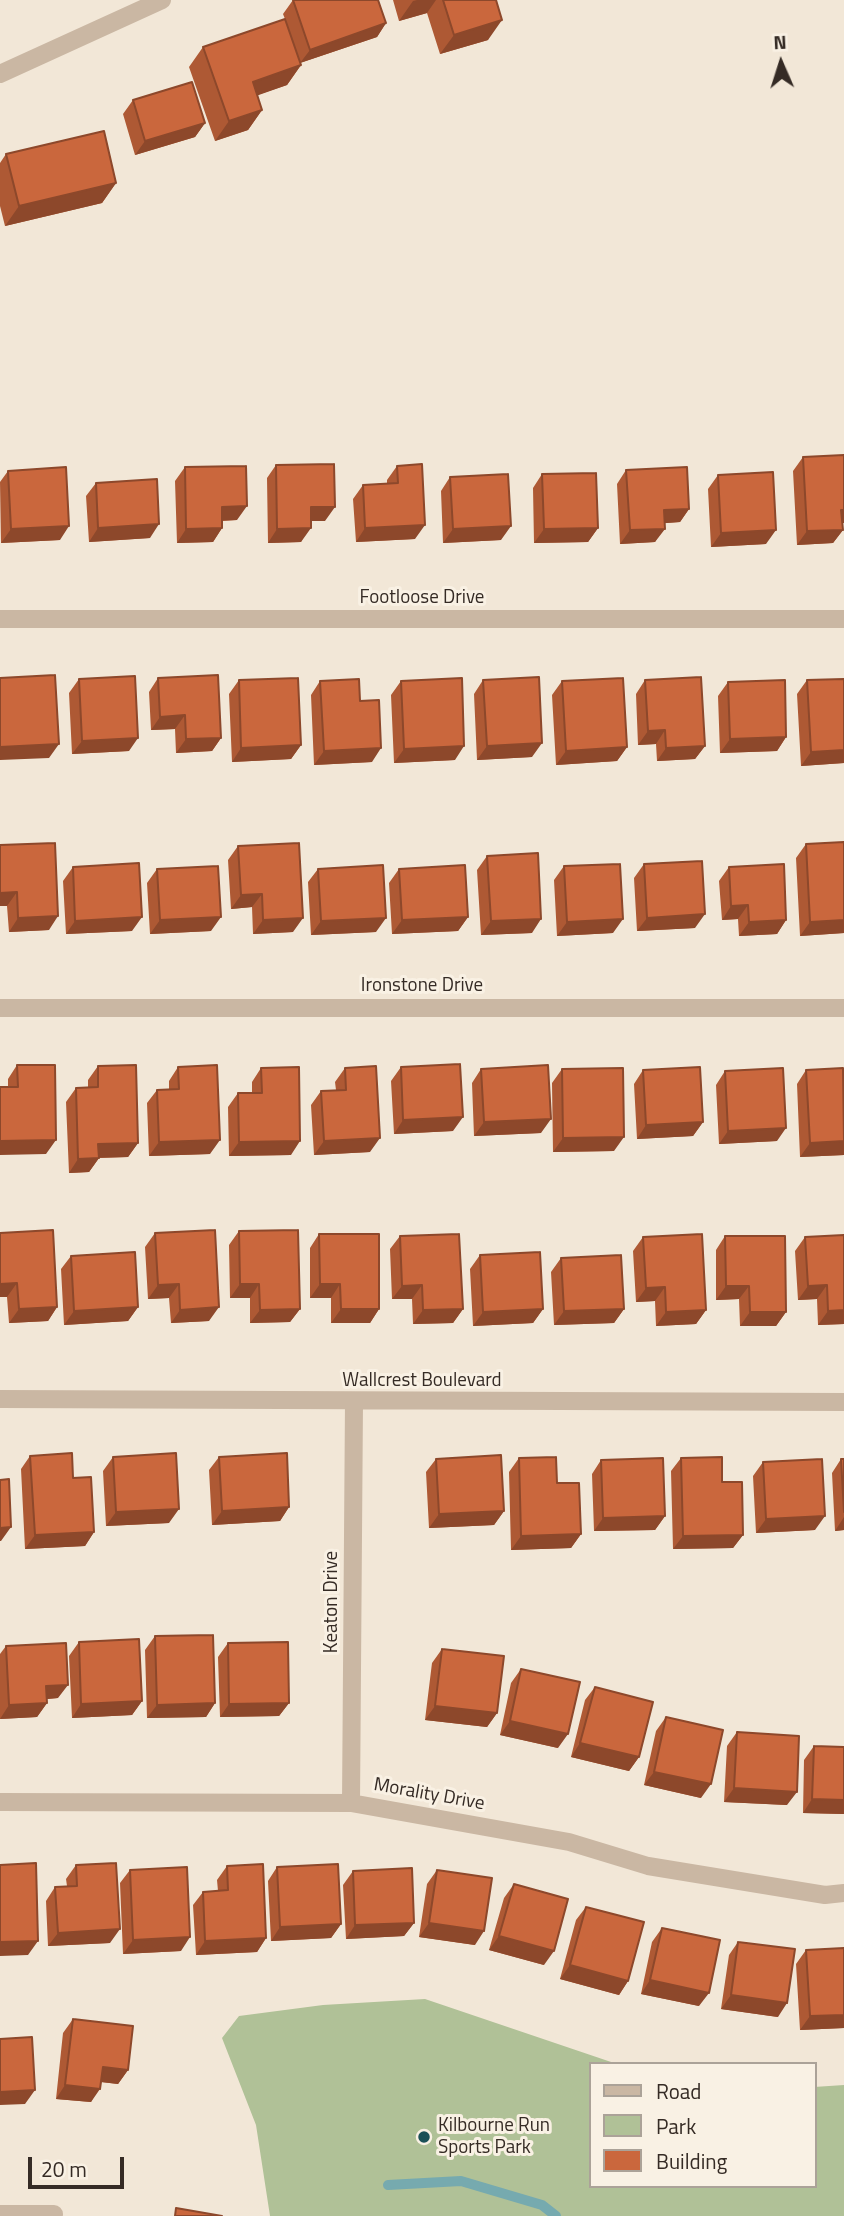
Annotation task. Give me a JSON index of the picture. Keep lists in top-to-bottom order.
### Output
{
  "streets": {
    "street": [
      "Footloose Drive",
      "Ironstone Drive",
      "Wallcrest Boulevard",
      "Keaton Drive",
      "Morality Drive"
    ]
  },
  "crossings": [
    ["Wallcrest Boulevard", "Keaton Drive"],
    ["Keaton Drive", "Morality Drive"]
  ],
  "places": ["Kilbourne Run Sports Park"],
  "legend": ["Road", "Park", "Building"],
  "scale_bar": "20 m",
  "north": "top"
}
